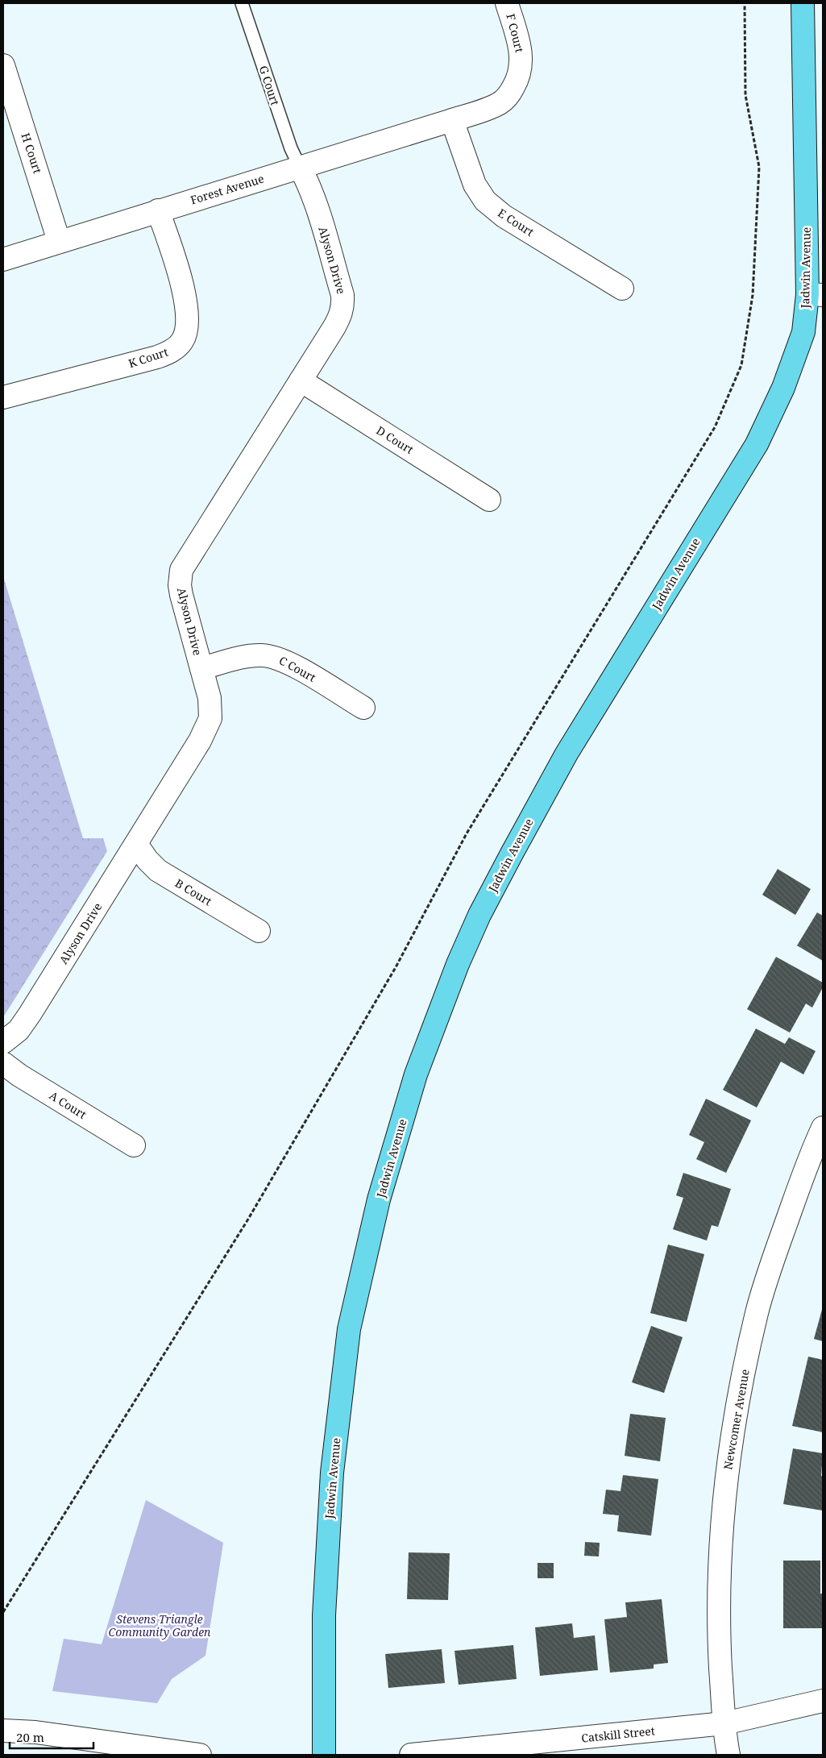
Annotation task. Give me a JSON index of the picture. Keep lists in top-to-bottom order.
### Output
{
  "streets": {
    "main road": ["Jadwin Avenue"],
    "street": [
      "F Court",
      "H Court",
      "Forest Avenue",
      "E Court",
      "Alyson Drive",
      "K Court",
      "D Court",
      "C Court",
      "B Court",
      "A Court",
      "Newcomer Avenue",
      "Catskill Street"
    ],
    "lane": ["G Court"]
  },
  "crossings": [
    ["F Court", "Forest Avenue"],
    ["F Court", "E Court"],
    ["G Court", "Forest Avenue"],
    ["G Court", "Alyson Drive"],
    ["H Court", "Forest Avenue"],
    ["Forest Avenue", "E Court"],
    ["Forest Avenue", "Alyson Drive"],
    ["Forest Avenue", "K Court"],
    ["Alyson Drive", "D Court"],
    ["Alyson Drive", "C Court"],
    ["Alyson Drive", "B Court"],
    ["Newcomer Avenue", "Catskill Street"]
  ],
  "parks": ["Stevens Triangle Community Garden"],
  "scale_bar": "20 m"
}
